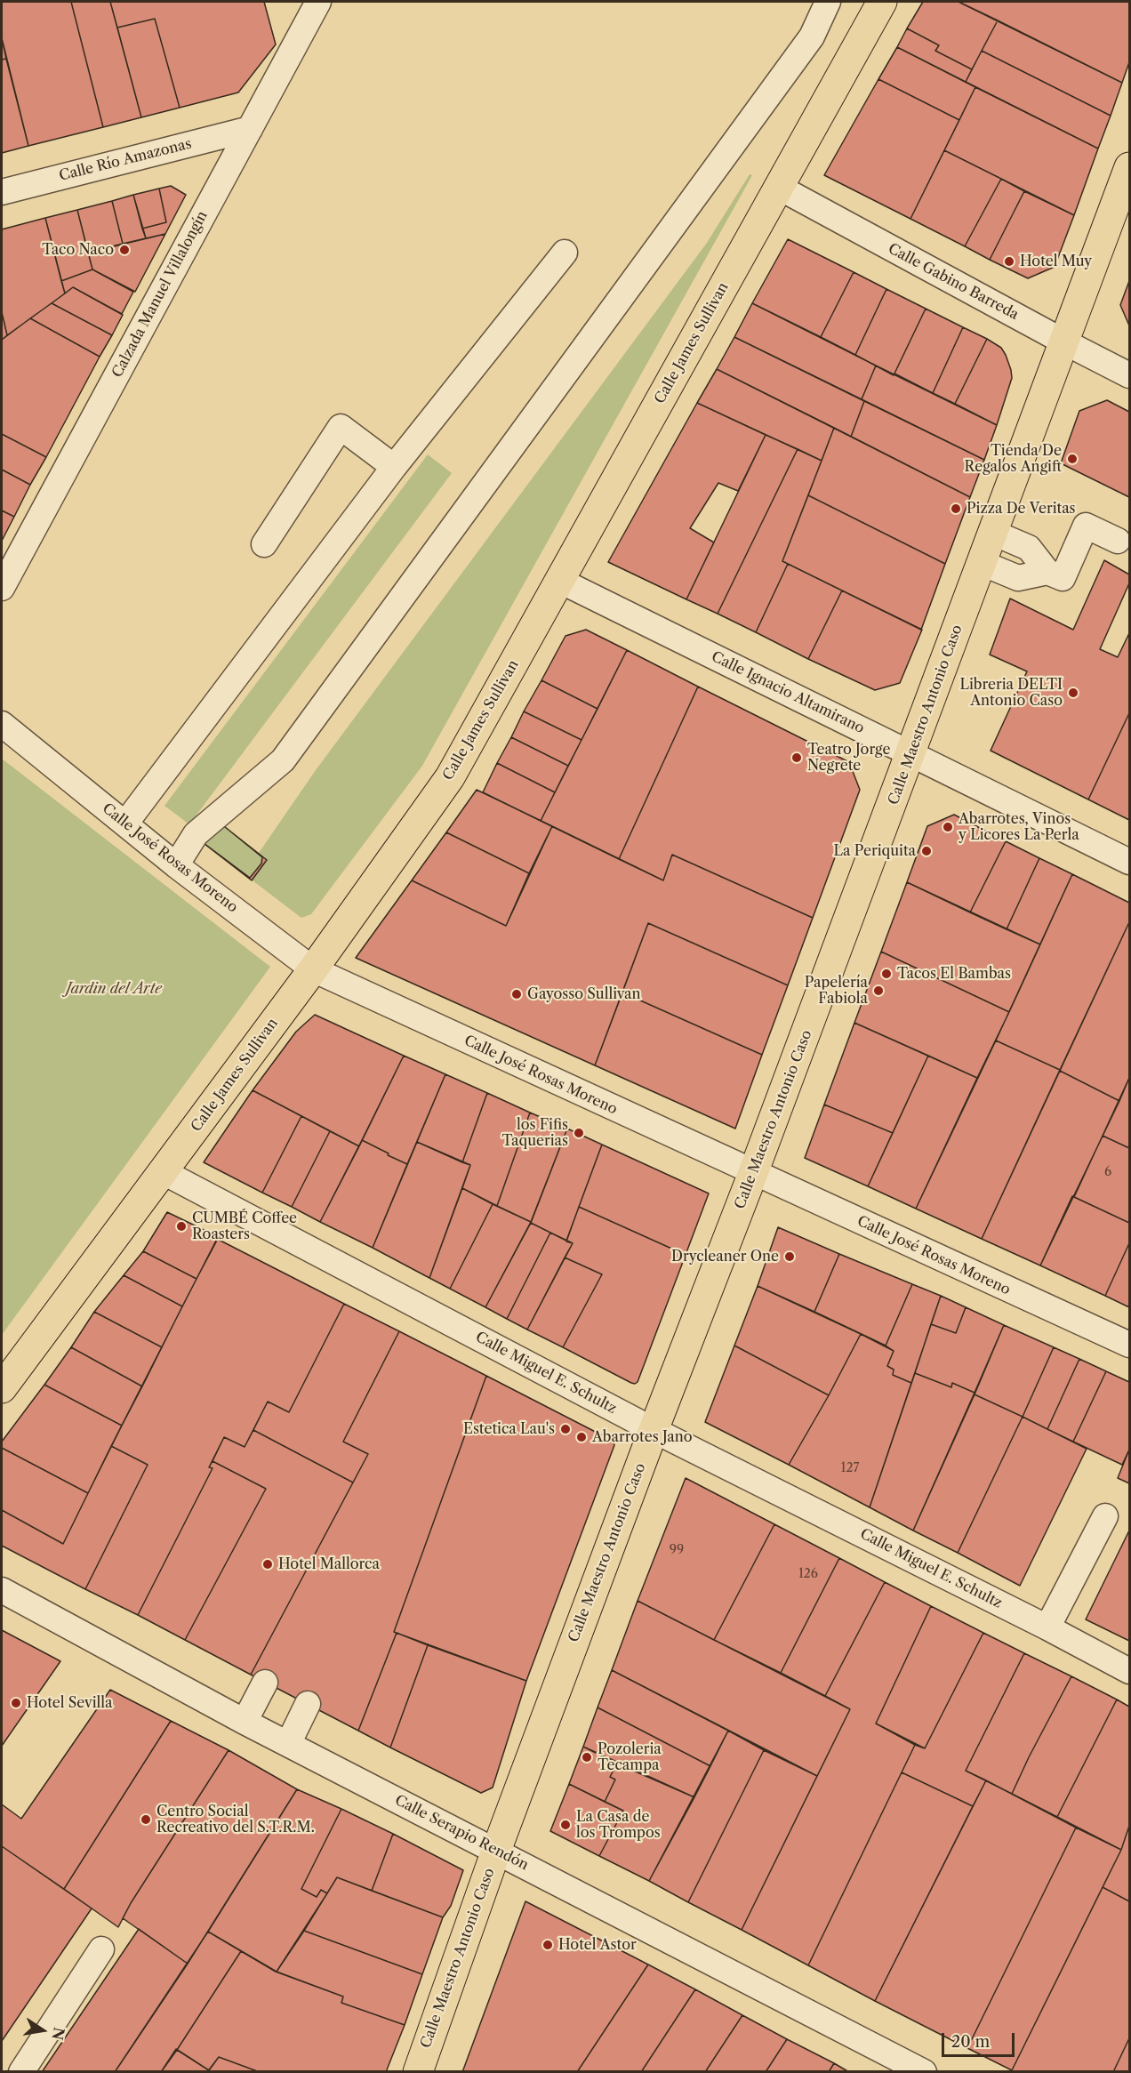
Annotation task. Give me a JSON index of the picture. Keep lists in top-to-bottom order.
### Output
{
  "streets": {
    "main road": ["Calle James Sullivan", "Calle Maestro Antonio Caso"],
    "street": [
      "Calle Río Amazonas",
      "Calle Gabino Barreda",
      "Calzada Manuel Villalongín",
      "Calle Ignacio Altamirano",
      "Calle José Rosas Moreno",
      "Calle Miguel E. Schultz",
      "Calle Serapio Rendón"
    ]
  },
  "crossings": [
    ["Calle Río Amazonas", "Calzada Manuel Villalongín"],
    ["Calle Gabino Barreda", "Calle James Sullivan"],
    ["Calle Gabino Barreda", "Calle Maestro Antonio Caso"],
    ["Calle James Sullivan", "Calle Ignacio Altamirano"],
    ["Calle James Sullivan", "Calle José Rosas Moreno"],
    ["Calle James Sullivan", "Calle Miguel E. Schultz"],
    ["Calle Ignacio Altamirano", "Calle Maestro Antonio Caso"],
    ["Calle Maestro Antonio Caso", "Calle José Rosas Moreno"],
    ["Calle Maestro Antonio Caso", "Calle Miguel E. Schultz"],
    ["Calle Maestro Antonio Caso", "Calle Serapio Rendón"]
  ],
  "parks": ["Jardin del Arte"],
  "places": [
    "Taco Naco",
    "Hotel Muy",
    "Tienda De Regalos Angift",
    "Pizza De Veritas",
    "Libreria DELTI Antonio Caso",
    "Teatro Jorge Negrete",
    "Abarrotes, Vinos y Licores La Perla",
    "La Periquita",
    "Tacos El Bambas",
    "Papelería Fabiola",
    "Gayosso Sullivan",
    "los Fifis Taquerias",
    "CUMBÉ Coffee Roasters",
    "Drycleaner One",
    "Estetica Lau's",
    "Abarrotes Jano",
    "Hotel Mallorca",
    "Hotel Sevilla",
    "Pozoleria Tecampa",
    "Centro Social Recreativo del S.T.R.M.",
    "La Casa de los Trompos",
    "Hotel Astor"
  ],
  "house_numbers": [
    "6",
    "127",
    "99",
    "126"
  ],
  "scale_bar": "20 m",
  "north": "right"
}
